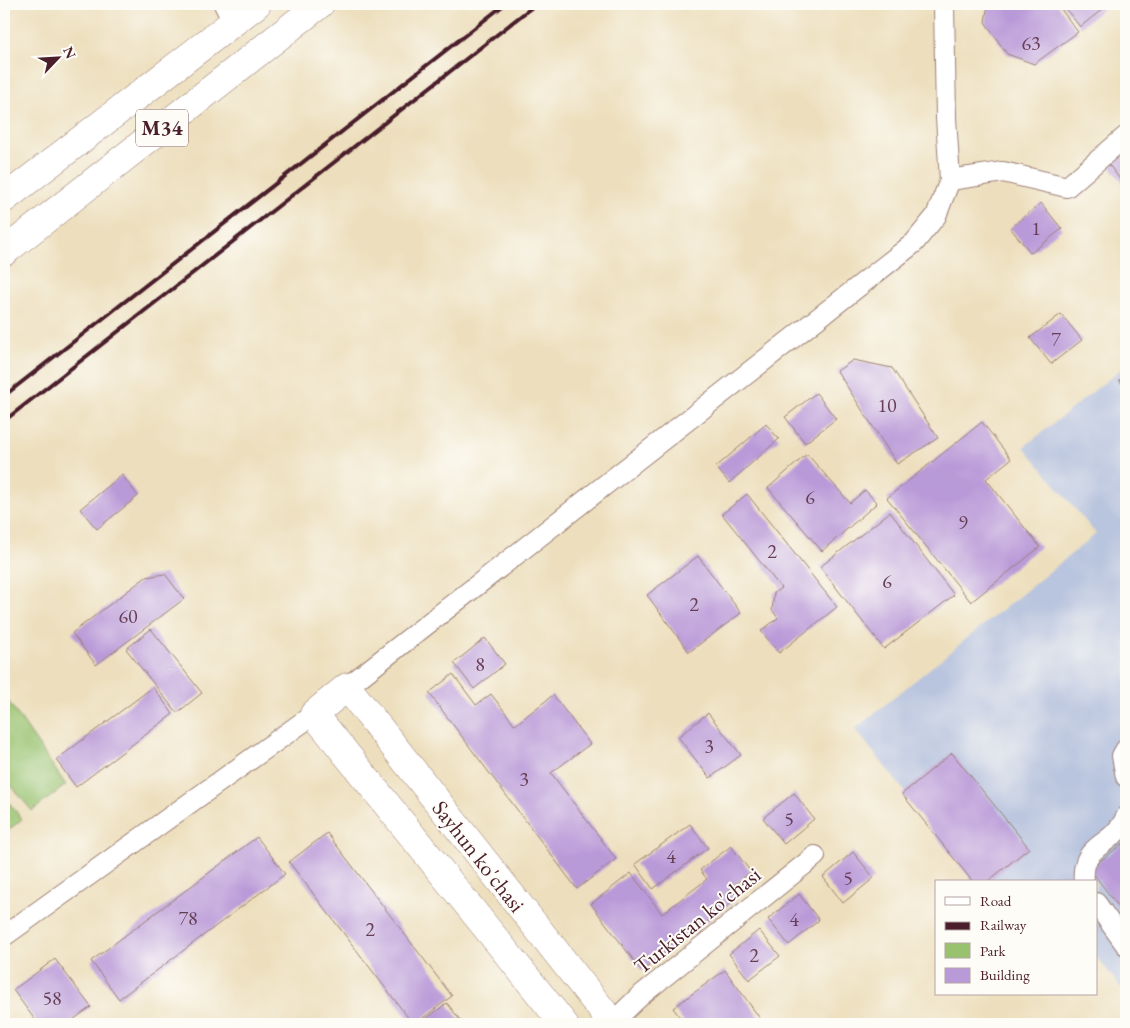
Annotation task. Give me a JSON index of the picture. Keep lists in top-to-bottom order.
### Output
{
  "streets": {
    "main road": ["M34", "Sayhun ko'chasi"],
    "street": ["Turkistan ko'chasi"]
  },
  "crossings": [
    ["Sayhun ko'chasi", "Turkistan ko'chasi"]
  ],
  "house_numbers": [
    "63",
    "1",
    "7",
    "10",
    "6",
    "9",
    "2",
    "6",
    "2",
    "60",
    "8",
    "3",
    "3",
    "5",
    "4",
    "5",
    "78",
    "4",
    "2",
    "2",
    "58"
  ],
  "legend": [
    "Road",
    "Railway",
    "Park",
    "Building"
  ],
  "north": "top right"
}
